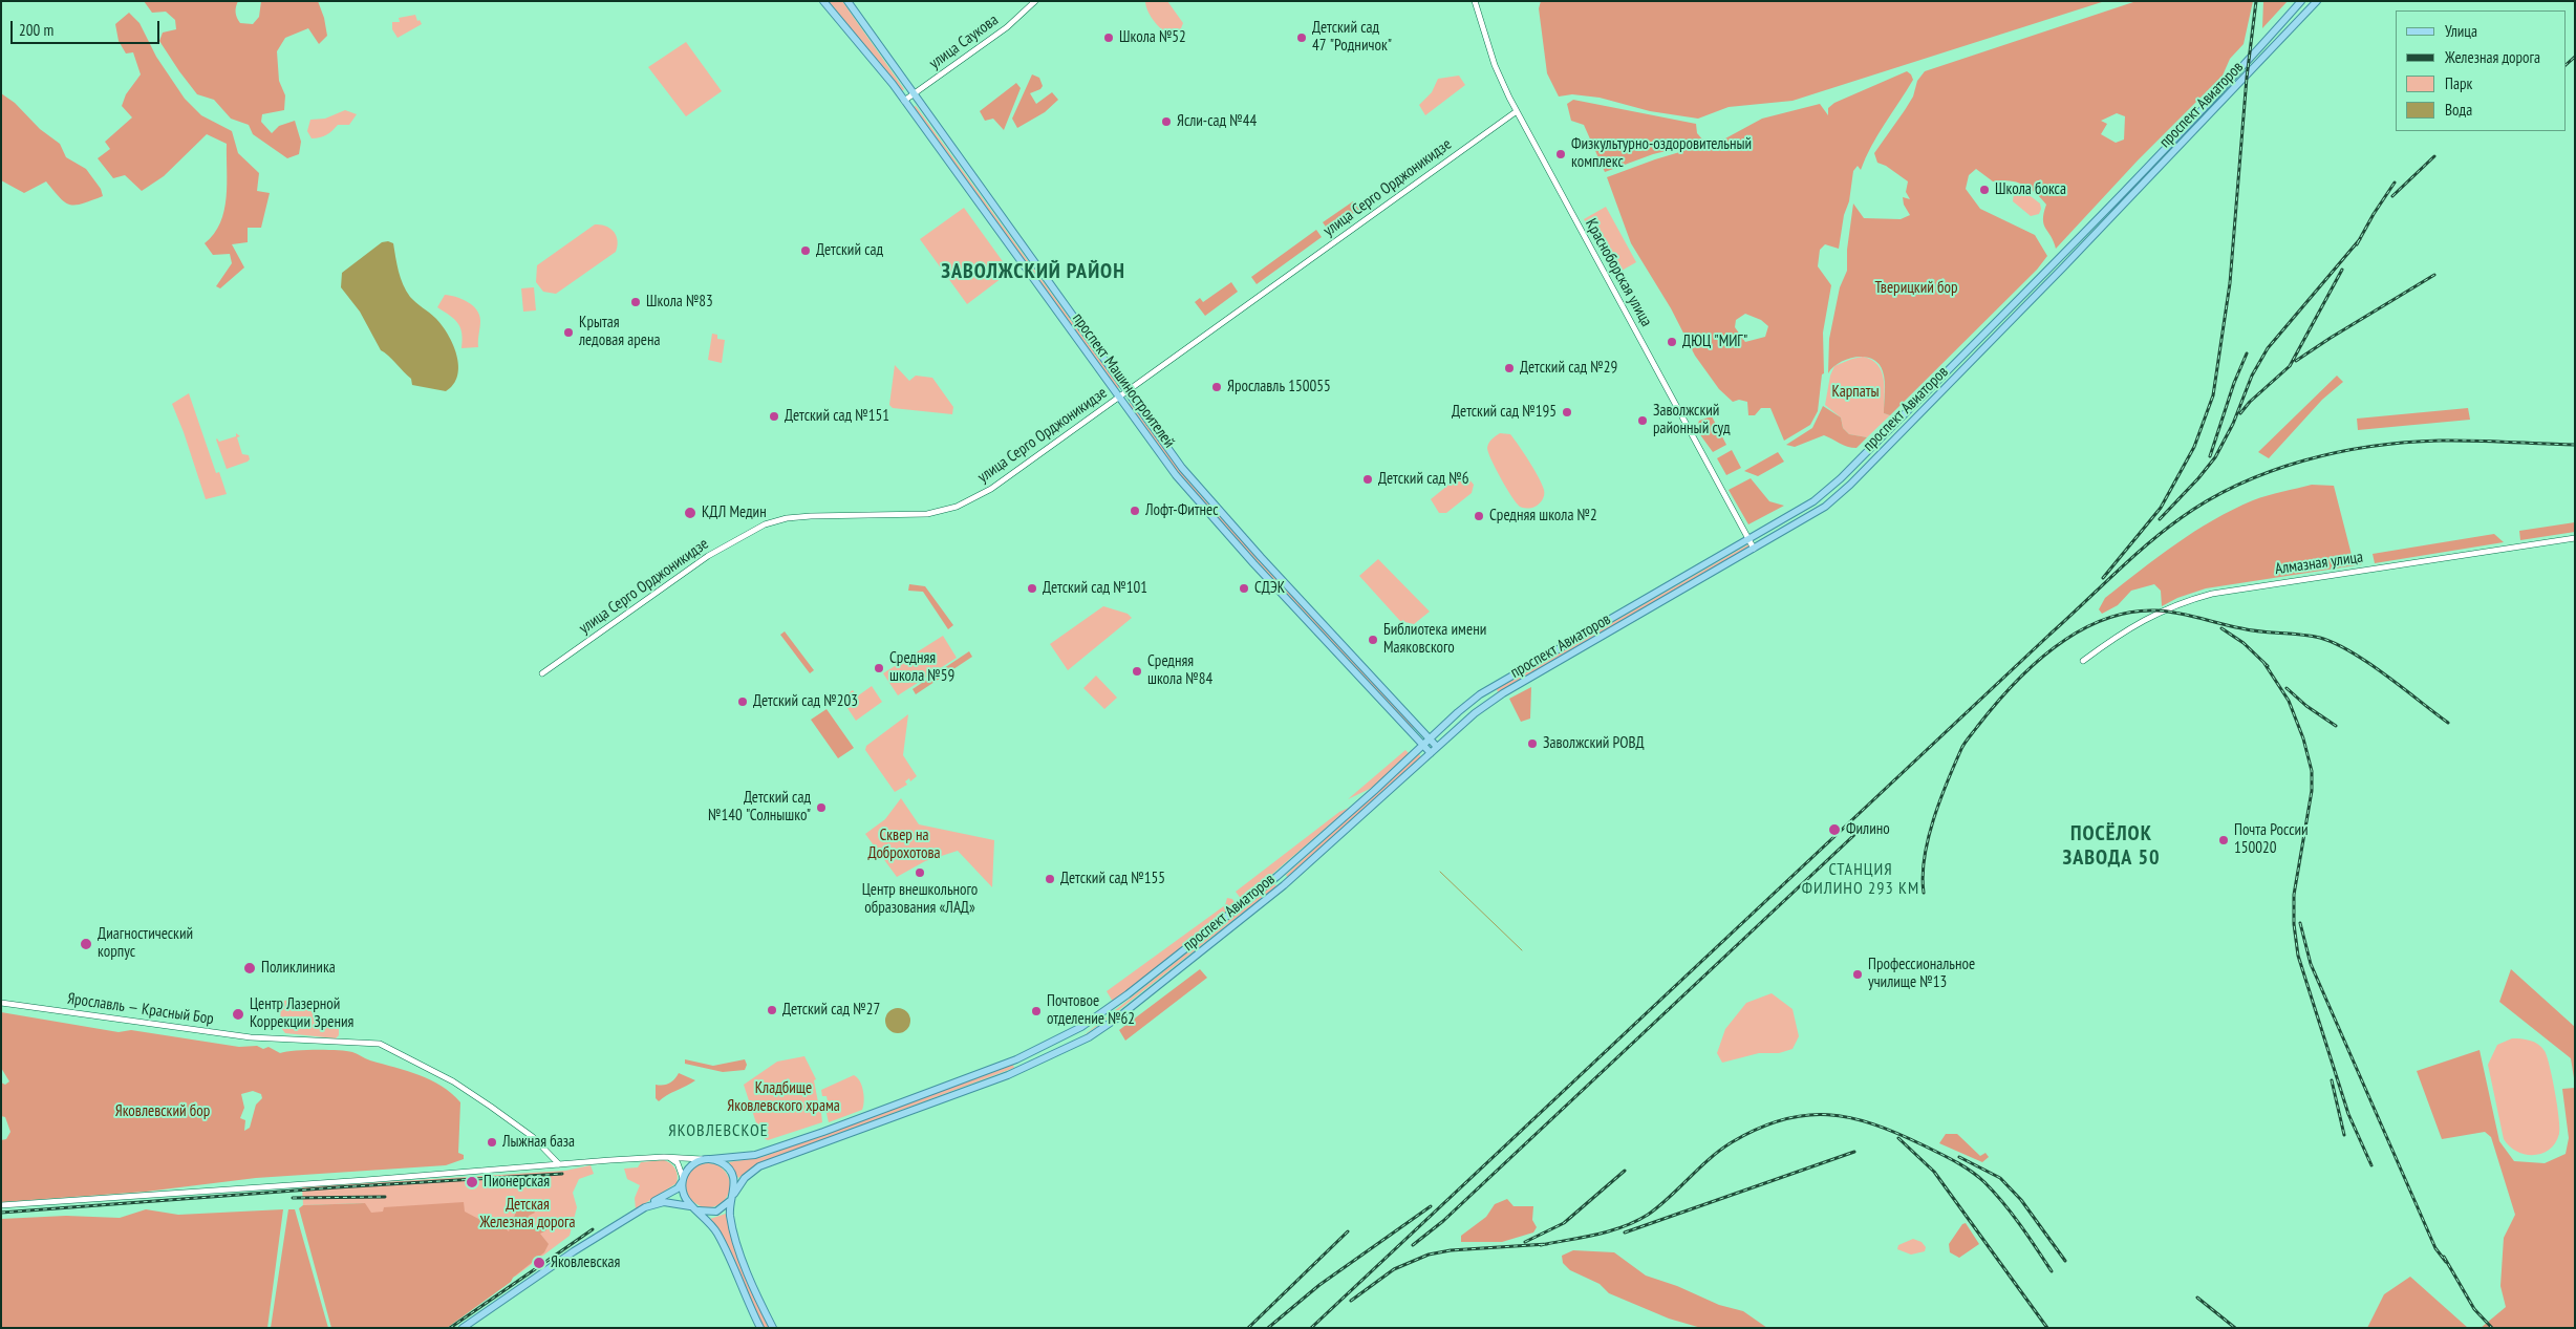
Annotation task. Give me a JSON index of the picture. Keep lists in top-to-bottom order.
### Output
{
  "streets": {
    "main road": ["проспект Авиаторов", "проспект Машиностроителей"],
    "street": [
      "улица Саукова",
      "улица Серго Орджоникидзе",
      "Красноборская улица",
      "Алмазная улица",
      "Ярославль — Красный Бор"
    ]
  },
  "crossings": [
    ["улица Саукова", "проспект Машиностроителей"],
    ["проспект Авиаторов", "Красноборская улица"],
    ["проспект Авиаторов", "проспект Машиностроителей"],
    ["улица Серго Орджоникидзе", "Красноборская улица"],
    ["улица Серго Орджоникидзе", "проспект Машиностроителей"]
  ],
  "districts": [
    "ЗАВОЛЖСКИЙ РАЙОН",
    "ПОСЁЛОК ЗАВОДА 50",
    "СТАНЦИЯ ФИЛИНО 293 КМ",
    "ЯКОВЛЕВСКОЕ"
  ],
  "parks": [
    "Тверицкий бор",
    "Карпаты",
    "Сквер на Доброхотова",
    "Кладбище Яковлевского храма",
    "Яковлевский бор",
    "Детская Железная дорога"
  ],
  "places": [
    "Школа №52",
    "Детский сад 47 \"Родничок\"",
    "Ясли-сад №44",
    "Физкультурно-оздоровительный комплекс",
    "Школа бокса",
    "Детский сад",
    "Школа №83",
    "Крытая ледовая арена",
    "ДЮЦ \"МИГ\"",
    "Детский сад №29",
    "Ярославль 150055",
    "Детский сад №195",
    "Детский сад №151",
    "Заволжский районный суд",
    "Детский сад №6",
    "Лофт-Фитнес",
    "КДЛ Медин",
    "Средняя школа №2",
    "Детский сад №101",
    "СДЭК",
    "Библиотека имени Маяковского",
    "Средняя школа №59",
    "Средняя школа №84",
    "Детский сад №203",
    "Заволжский РОВД",
    "Детский сад №140 \"Солнышко\"",
    "Филино",
    "Почта России 150020",
    "Центр внешкольного образования «ЛАД»",
    "Детский сад №155",
    "Диагностический корпус",
    "Поликлиника",
    "Профессиональное училище №13",
    "Детский сад №27",
    "Почтовое отделение №62",
    "Центр Лазерной Коррекции Зрения",
    "Лыжная база",
    "Пионерская",
    "Яковлевская"
  ],
  "legend": [
    "Улица",
    "Железная дорога",
    "Парк",
    "Вода"
  ],
  "scale_bar": "200 m"
}
